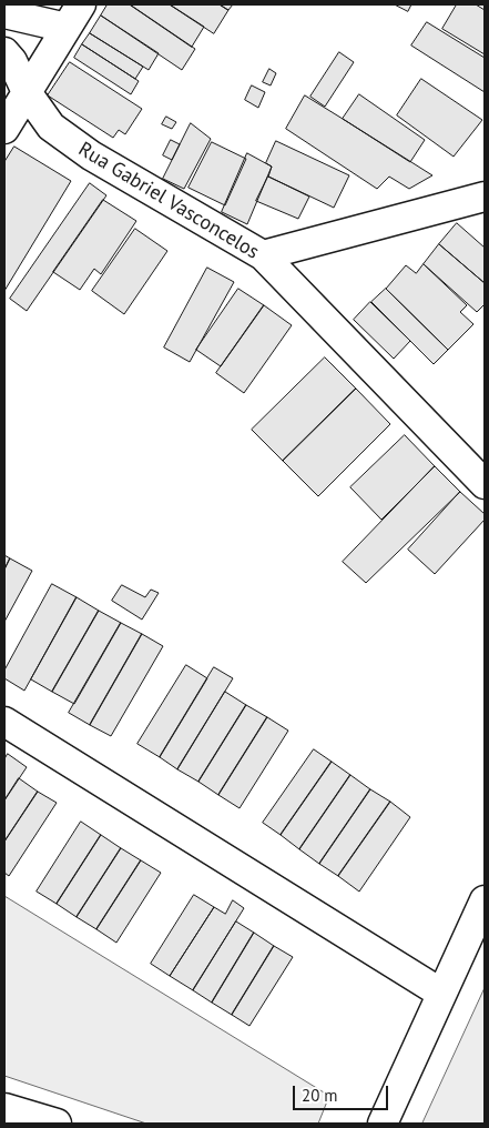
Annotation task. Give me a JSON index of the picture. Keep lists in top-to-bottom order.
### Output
{
  "streets": {
    "street": ["Rua Gabriel Vasconcelos"]
  },
  "scale_bar": "20 m"
}
